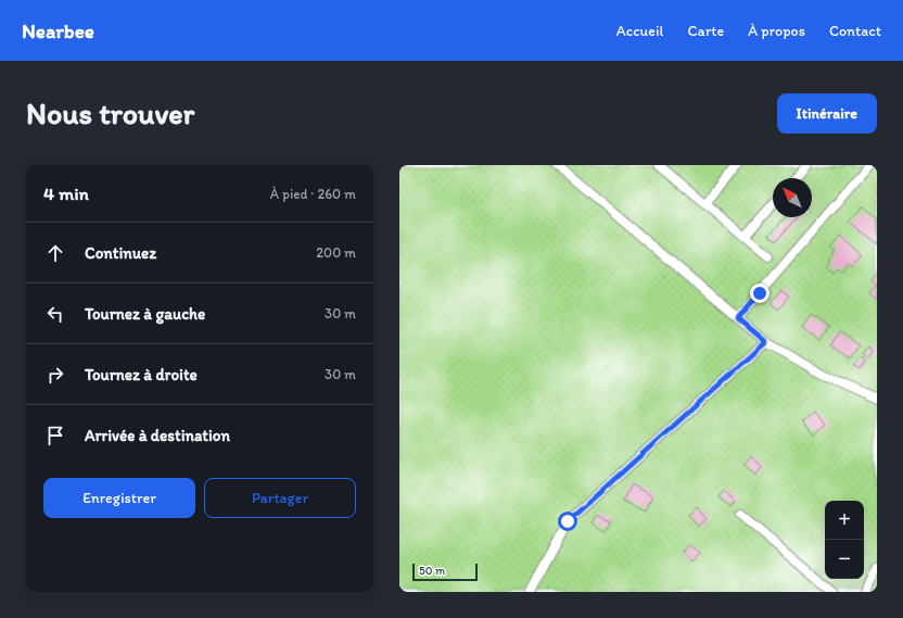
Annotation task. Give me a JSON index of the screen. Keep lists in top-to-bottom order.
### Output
{
  "scale_bar": "50 m",
  "north": "top left",
  "page": {
    "header": "Nearbee",
    "nav": [
      "Accueil",
      "Carte",
      "À propos",
      "Contact"
    ],
    "buttons": [
      "Itinéraire",
      ["Enregistrer", "Partager"]
    ],
    "title": "Nous trouver",
    "heading": ["4 min", "À pied · 260 m"],
    "list": [
      ["Continuez", "200 m"],
      ["Tournez à gauche", "30 m"],
      ["Tournez à droite", "30 m"],
      "Arrivée à destination"
    ],
    "map_buttons": ["+", "−"],
    "scale": "50 m"
  }
}
